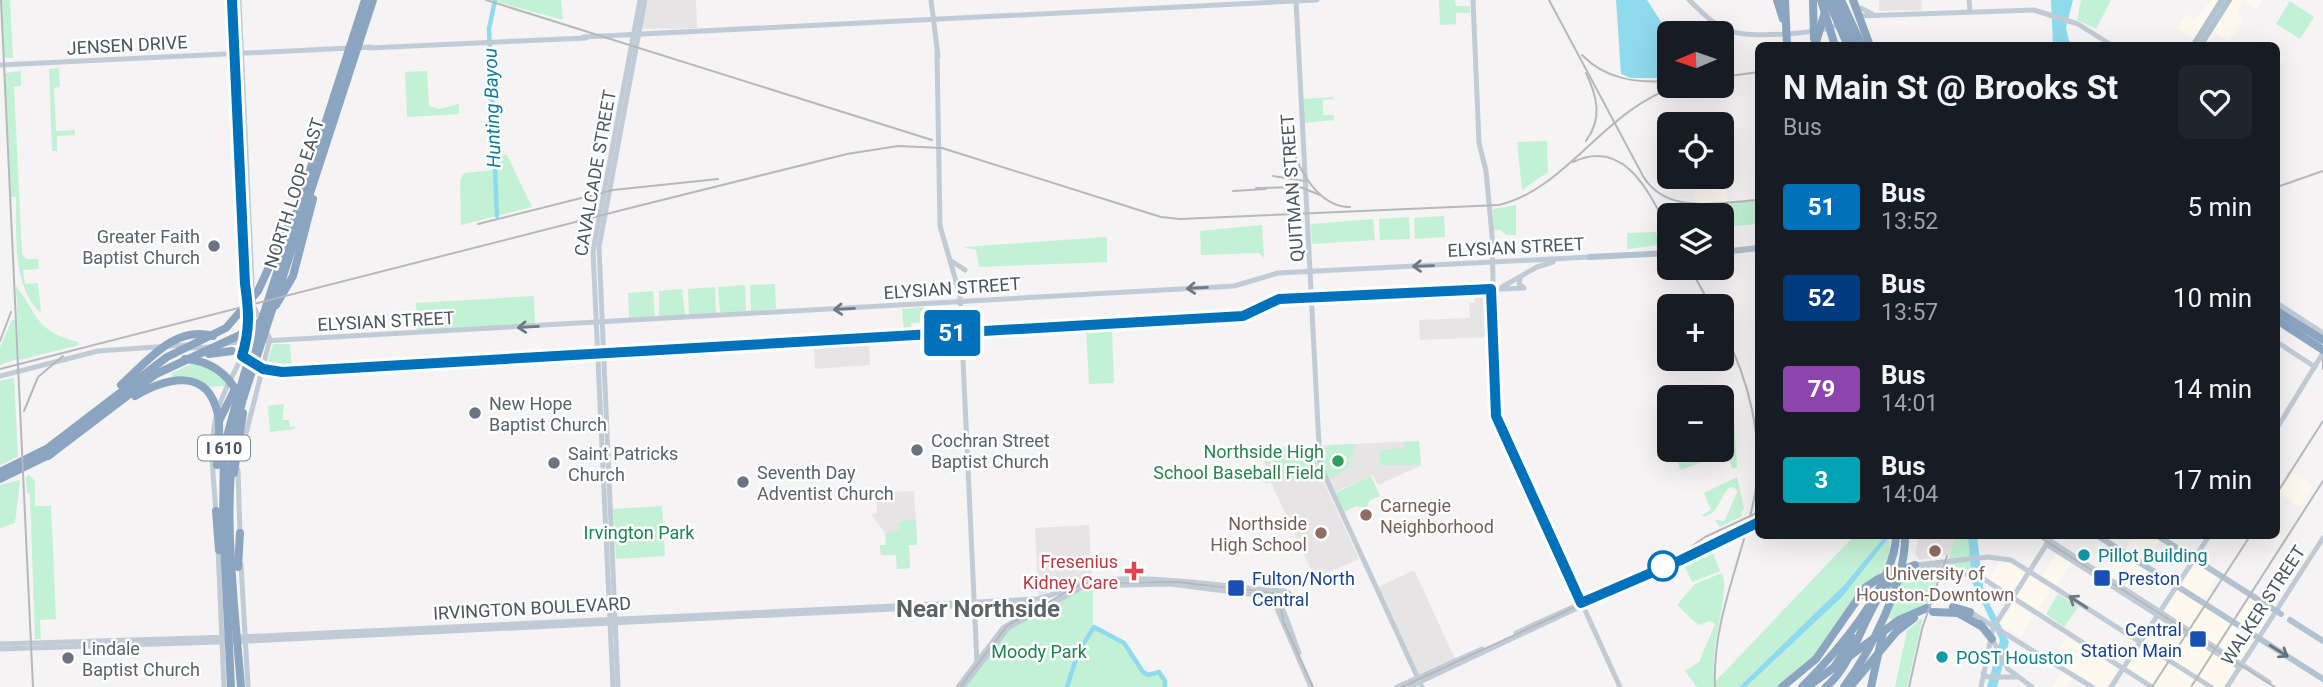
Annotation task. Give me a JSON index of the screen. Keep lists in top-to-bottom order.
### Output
{
  "streets": {
    "highway": ["NORTH LOOP EAST", "I 610"],
    "main road": [
      "JENSEN DRIVE",
      "CAVALCADE STREET",
      "QUITMAN STREET",
      "ELYSIAN STREET",
      "WALKER STREET",
      "IRVINGTON BOULEVARD"
    ]
  },
  "crossings": [
    ["JENSEN DRIVE", "CAVALCADE STREET"],
    ["JENSEN DRIVE", "QUITMAN STREET"],
    ["CAVALCADE STREET", "ELYSIAN STREET"],
    ["CAVALCADE STREET", "IRVINGTON BOULEVARD"],
    ["QUITMAN STREET", "ELYSIAN STREET"],
    ["NORTH LOOP EAST", "IRVINGTON BOULEVARD"]
  ],
  "districts": ["Near Northside"],
  "water": ["Hunting Bayou"],
  "parks": ["Irvington Park", "Moody Park"],
  "places": {
    "other": [
      "Greater Faith Baptist Church",
      "New Hope Baptist Church",
      "Cochran Street Baptist Church",
      "Northside High School Baseball Field",
      "Saint Patricks Church",
      "Seventh Day Adventist Church",
      "Carnegie Neighborhood",
      "Northside High School",
      "University of Houston-Downtown",
      "Pillot Building",
      "POST Houston",
      "Lindale Baptist Church"
    ],
    "health": ["Fresenius Kidney Care"],
    "transit": ["Preston", "Fulton/North Central", "Central Station Main"]
  },
  "lines": ["bus line 51"],
  "north": "left",
  "page": {
    "on_map": "51",
    "map_buttons": ["+", "−"],
    "heading": ["N Main St @ Brooks St", "Bus"],
    "list": [
      {
        "mark": "51",
        "name": "Bus",
        "note": "13:52",
        "value": "5 min"
      },
      {
        "mark": "52",
        "name": "Bus",
        "note": "13:57",
        "value": "10 min"
      },
      {
        "mark": "79",
        "name": "Bus",
        "note": "14:01",
        "value": "14 min"
      },
      {
        "mark": "3",
        "name": "Bus",
        "note": "14:04",
        "value": "17 min"
      }
    ]
  }
}
